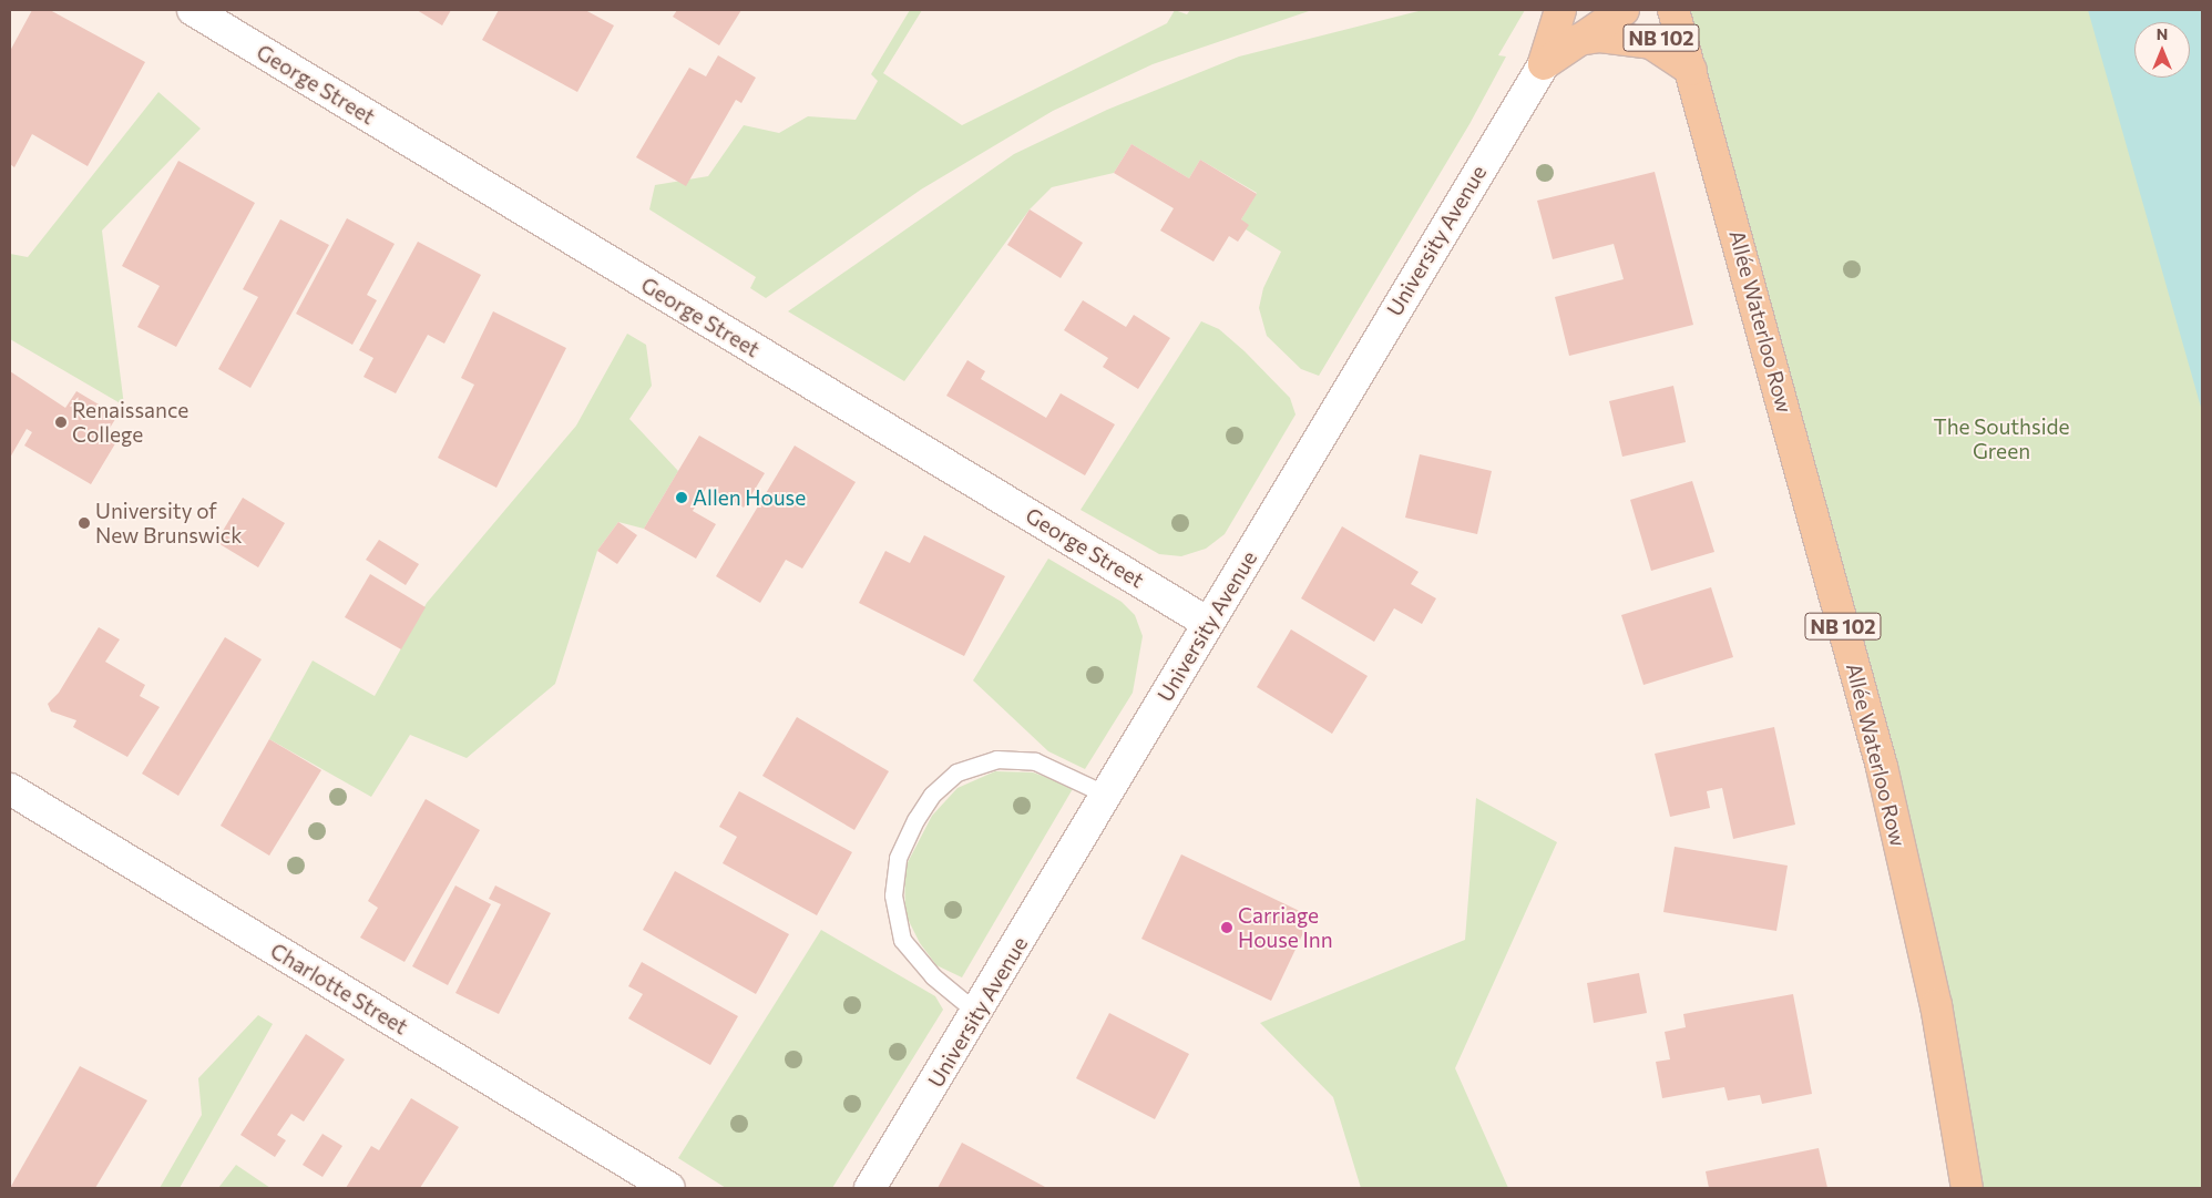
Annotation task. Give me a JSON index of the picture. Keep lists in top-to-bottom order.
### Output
{
  "streets": {
    "main road": ["NB 102", "Allée Waterloo Row"],
    "street": ["George Street", "University Avenue", "Charlotte Street"]
  },
  "crossings": [
    ["NB 102", "Allée Waterloo Row"],
    ["George Street", "University Avenue"]
  ],
  "parks": ["The Southside Green"],
  "places": [
    "Renaissance College",
    "Allen House",
    "University of New Brunswick",
    "Carriage House Inn"
  ],
  "north": "top"
}
